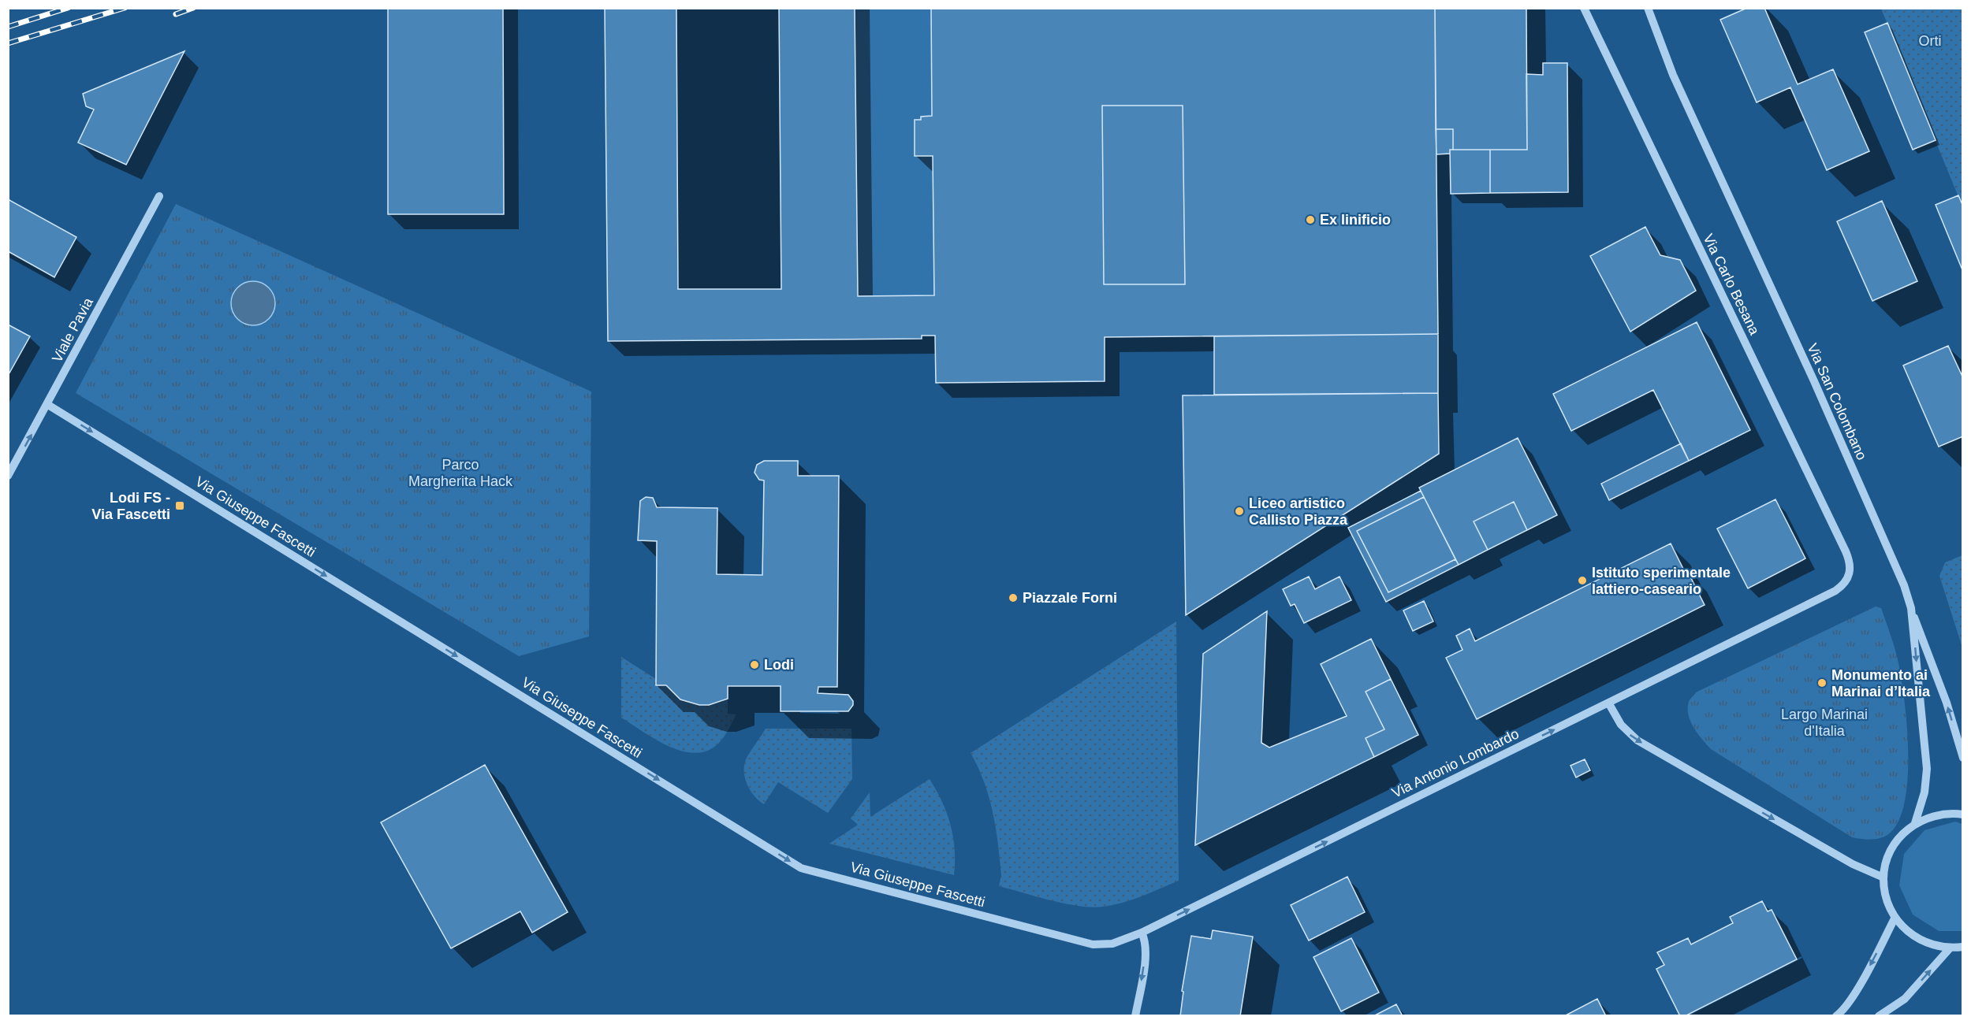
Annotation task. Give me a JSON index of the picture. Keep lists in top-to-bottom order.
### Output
{
  "streets": {
    "street": [
      "Via Carlo Besana",
      "Viale Pavia",
      "Via San Colombano",
      "Via Giuseppe Fascetti",
      "Via Antonio Lombardo"
    ]
  },
  "crossings": [
    ["Via Carlo Besana", "Via Antonio Lombardo"],
    ["Viale Pavia", "Via Giuseppe Fascetti"],
    ["Via Giuseppe Fascetti", "Via Antonio Lombardo"]
  ],
  "one_way": ["Via Giuseppe Fascetti", "Via Antonio Lombardo"],
  "parks": ["Orti", "Parco Margherita Hack", "Largo Marinai d'Italia"],
  "places": {
    "other": [
      "Ex linificio",
      "Liceo artistico Callisto Piazza",
      "Istituto sperimentale lattiero-caseario",
      "Piazzale Forni",
      "Lodi",
      "Monumento ai Marinai d’Italia"
    ],
    "transit": ["Lodi FS - Via Fascetti"]
  }
}
